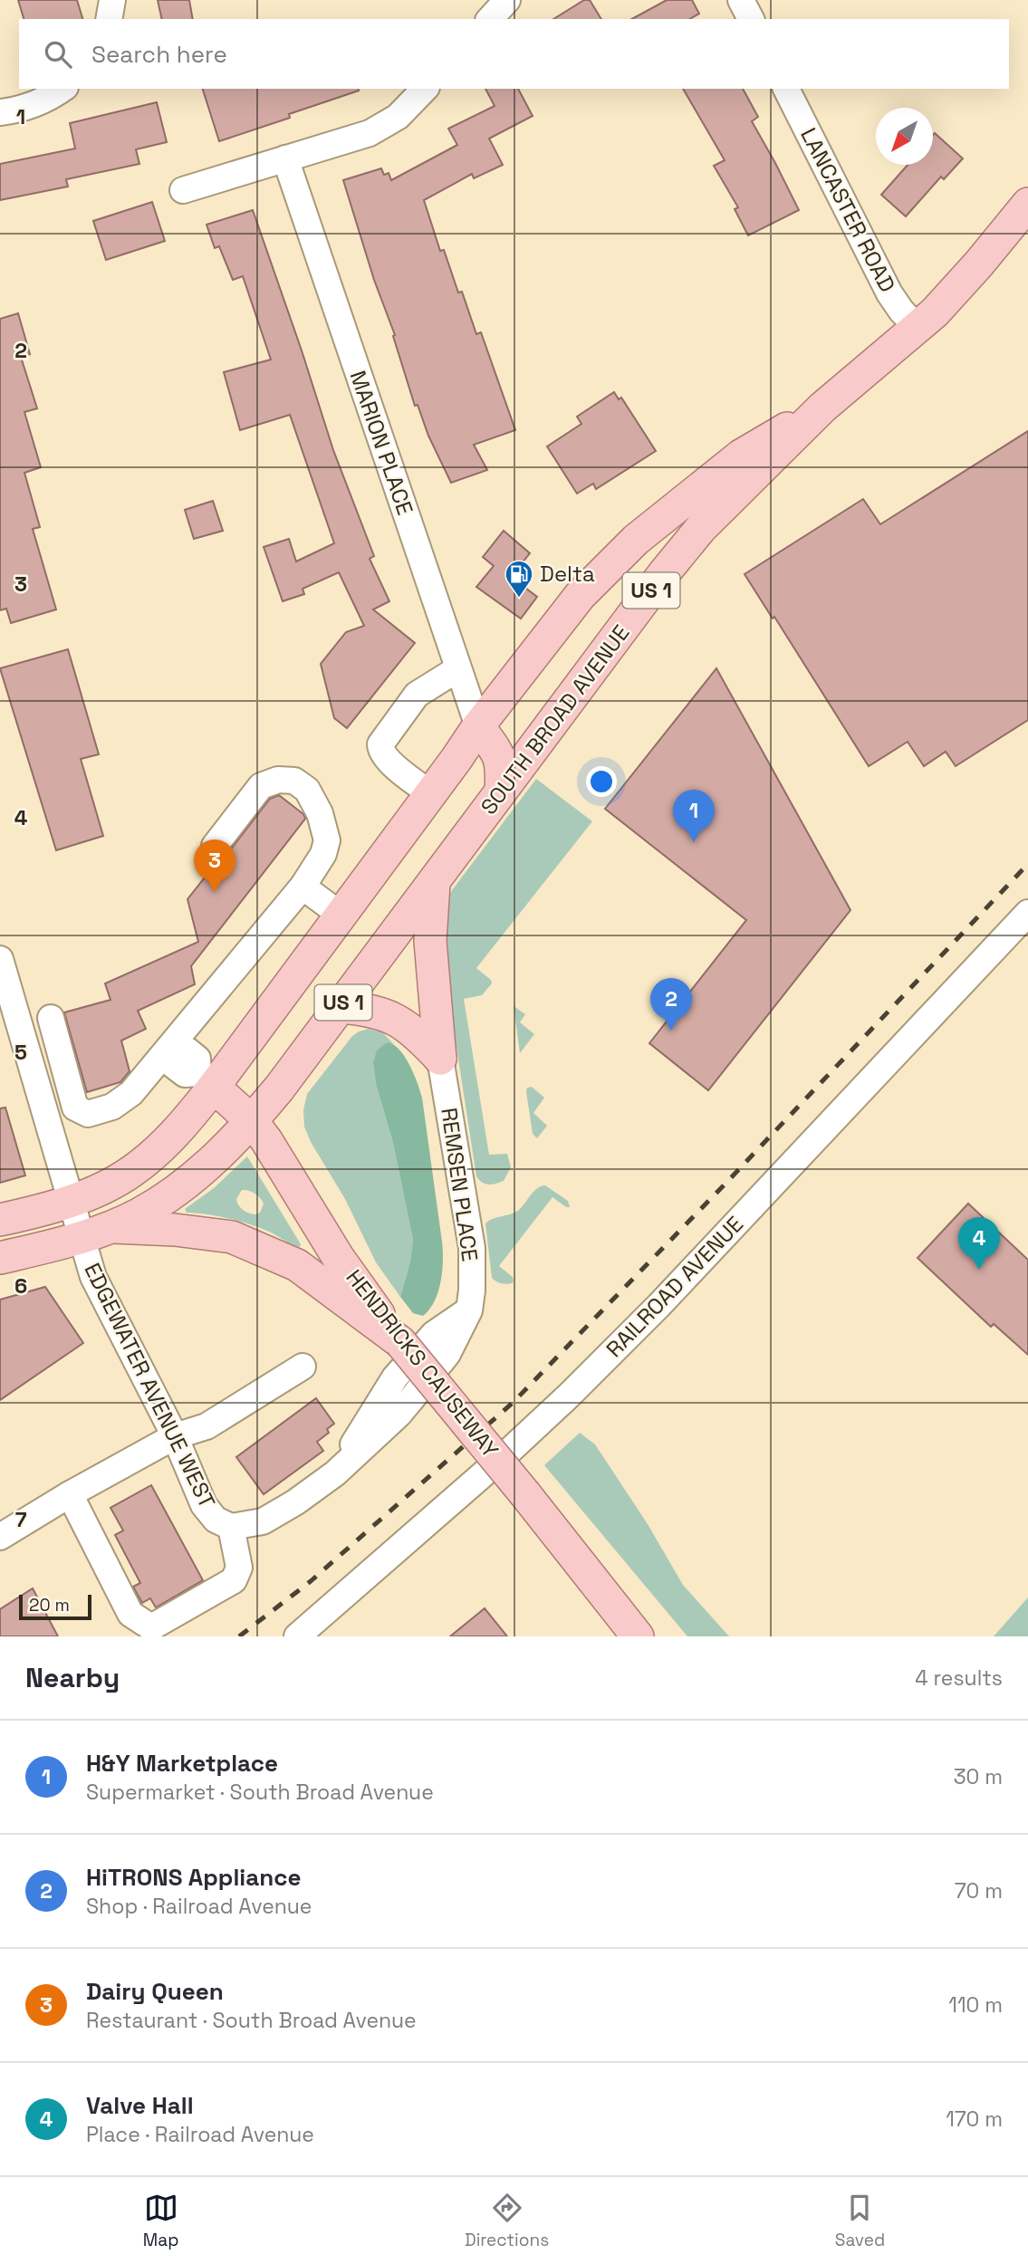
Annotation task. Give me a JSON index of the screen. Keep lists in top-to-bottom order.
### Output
{
  "streets": {
    "main road": ["US 1", "SOUTH BROAD AVENUE", "HENDRICKS CAUSEWAY"],
    "street": [
      "LANCASTER ROAD",
      "MARION PLACE",
      "REMSEN PLACE",
      "RAILROAD AVENUE",
      "EDGEWATER AVENUE WEST"
    ]
  },
  "crossings": [
    ["LANCASTER ROAD", "US 1"],
    ["MARION PLACE", "US 1"],
    ["US 1", "SOUTH BROAD AVENUE"],
    ["US 1", "HENDRICKS CAUSEWAY"],
    ["US 1", "EDGEWATER AVENUE WEST"],
    ["SOUTH BROAD AVENUE", "HENDRICKS CAUSEWAY"],
    ["SOUTH BROAD AVENUE", "EDGEWATER AVENUE WEST"],
    ["REMSEN PLACE", "EDGEWATER AVENUE WEST"]
  ],
  "places": {
    "fuel station": ["Delta"]
  },
  "scale_bar": "20 m",
  "north": "bottom left",
  "page": {
    "search": "Search here",
    "pins": [
      "1",
      "3",
      "2",
      "4"
    ],
    "scale": "20 m",
    "heading": ["Nearby", "4 results"],
    "list": [
      {
        "mark": "1",
        "name": "H&Y Marketplace",
        "note": "Supermarket · South Broad Avenue",
        "value": "30 m"
      },
      {
        "mark": "2",
        "name": "HiTRONS Appliance",
        "note": "Shop · Railroad Avenue",
        "value": "70 m"
      },
      {
        "mark": "3",
        "name": "Dairy Queen",
        "note": "Restaurant · South Broad Avenue",
        "value": "110 m"
      },
      {
        "mark": "4",
        "name": "Valve Hall",
        "note": "Place · Railroad Avenue",
        "value": "170 m"
      }
    ],
    "nav": ["Map", "Directions", "Saved"]
  },
  "grid": {
    "rows": [
      "1",
      "2",
      "3",
      "4",
      "5",
      "6",
      "7"
    ]
  }
}
